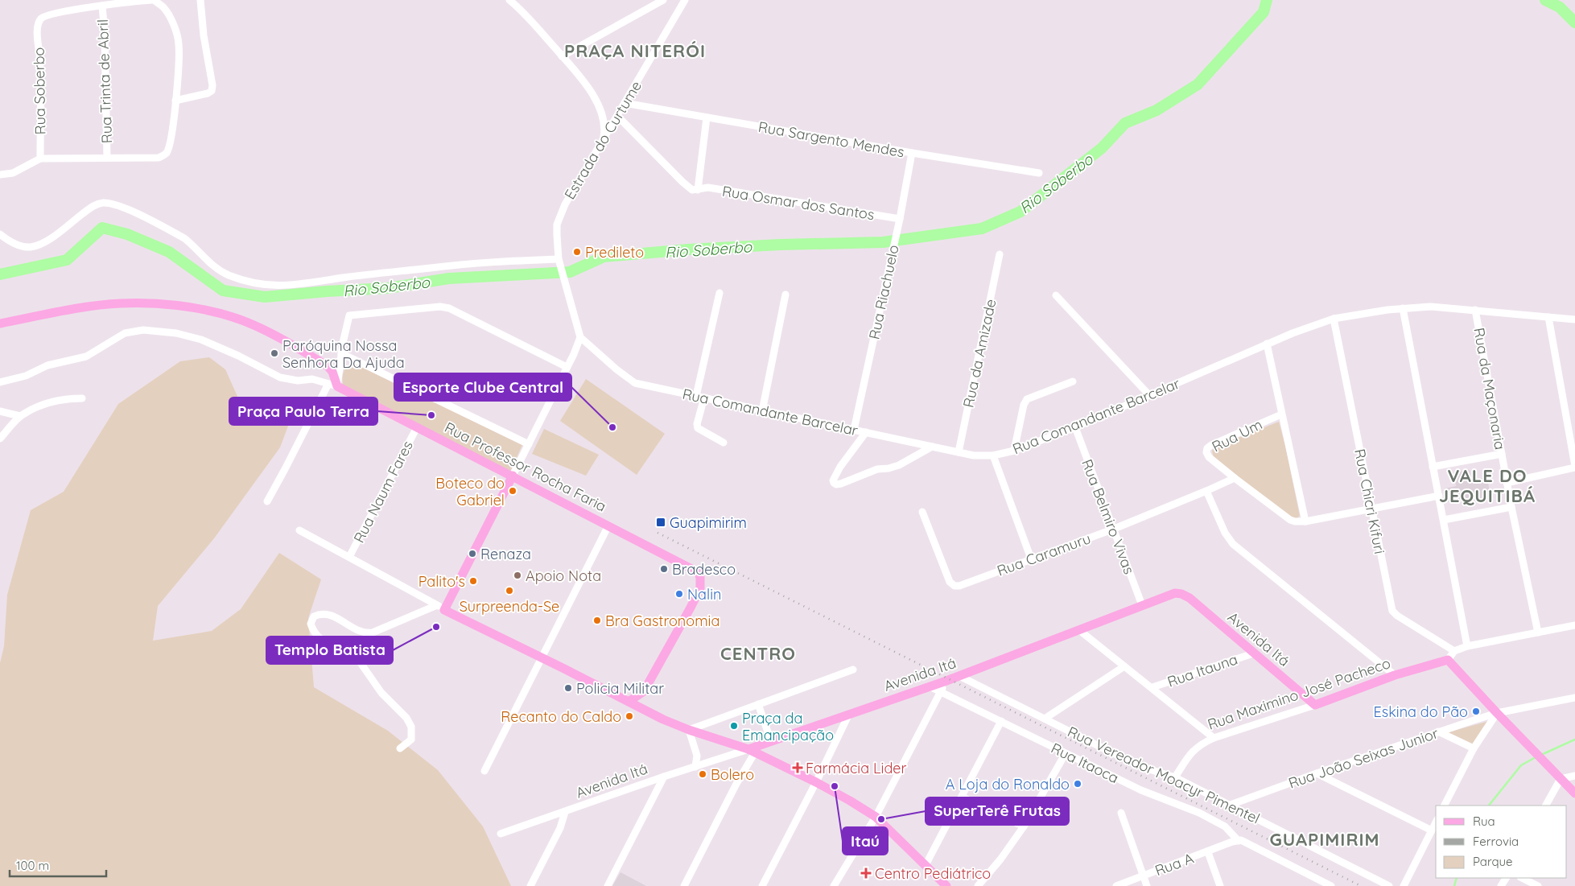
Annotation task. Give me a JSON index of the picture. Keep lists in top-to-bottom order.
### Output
{
  "streets": {
    "main road": ["Rua Professor Rocha Faria", "Avenida Itá", "Rua Maximino José Pacheco"],
    "street": [
      "Rua Trinta de Abril",
      "Rua Soberbo",
      "Rua Sargento Mendes",
      "Estrada do Curtume",
      "Rua Osmar dos Santos",
      "Rua Riachuelo",
      "Rua da Amizade",
      "Rua da Maçonaria",
      "Rua Comandante Barcelar",
      "Rua Um",
      "Rua Naum Fares",
      "Rua Chicri Kifuri",
      "Rua Belmiro Vivas",
      "Rua Caramuru",
      "Rua Itauna",
      "Rua João Seixas Junior",
      "Rua Itaoca",
      "Rua Vereador Moacyr Pimentel",
      "Rua A"
    ]
  },
  "crossings": [
    ["Rua Trinta de Abril", "Rua Soberbo"],
    ["Rua Sargento Mendes", "Estrada do Curtume"],
    ["Rua Sargento Mendes", "Rua Riachuelo"],
    ["Estrada do Curtume", "Rua Comandante Barcelar"],
    ["Rua Osmar dos Santos", "Rua Riachuelo"],
    ["Rua Riachuelo", "Rua Comandante Barcelar"],
    ["Rua da Amizade", "Rua Comandante Barcelar"],
    ["Rua da Maçonaria", "Rua Comandante Barcelar"],
    ["Rua Comandante Barcelar", "Rua Chicri Kifuri"],
    ["Rua Comandante Barcelar", "Rua Belmiro Vivas"],
    ["Rua Um", "Rua Caramuru"],
    ["Rua Professor Rocha Faria", "Rua Naum Fares"],
    ["Rua Belmiro Vivas", "Rua Caramuru"],
    ["Rua Belmiro Vivas", "Avenida Itá"],
    ["Avenida Itá", "Rua Itauna"],
    ["Avenida Itá", "Rua Maximino José Pacheco"],
    ["Avenida Itá", "Rua Itaoca"],
    ["Avenida Itá", "Rua Vereador Moacyr Pimentel"],
    ["Rua Maximino José Pacheco", "Rua Vereador Moacyr Pimentel"],
    ["Rua João Seixas Junior", "Rua Vereador Moacyr Pimentel"],
    ["Rua Itaoca", "Rua A"]
  ],
  "districts": [
    "PRAÇA NITERÓI",
    "VALE DO JEQUITIBÁ",
    "CENTRO",
    "GUAPIMIRIM"
  ],
  "water": ["Rio Soberbo"],
  "places": {
    "other": [
      "Predileto",
      "Paróquina Nossa Senhora Da Ajuda",
      "Praça Paulo Terra",
      "Esporte Clube Central",
      "Boteco do Gabriel",
      "Renaza",
      "Bradesco",
      "Apoio Nota",
      "Palito's",
      "Surpreenda-Se",
      "Nalin",
      "Bra Gastronomia",
      "Templo Batista",
      "Policia Militar",
      "Eskina do Pão",
      "Recanto do Caldo",
      "Praça da Emancipação",
      "Bolero",
      "A Loja do Ronaldo",
      "Itaú",
      "SuperTerê Frutas"
    ],
    "transit": ["Guapimirim"],
    "health": ["Farmácia Lider", "Centro Pediátrico"]
  },
  "legend": ["Rua", "Ferrovia", "Parque"],
  "scale_bar": "100 m"
}
